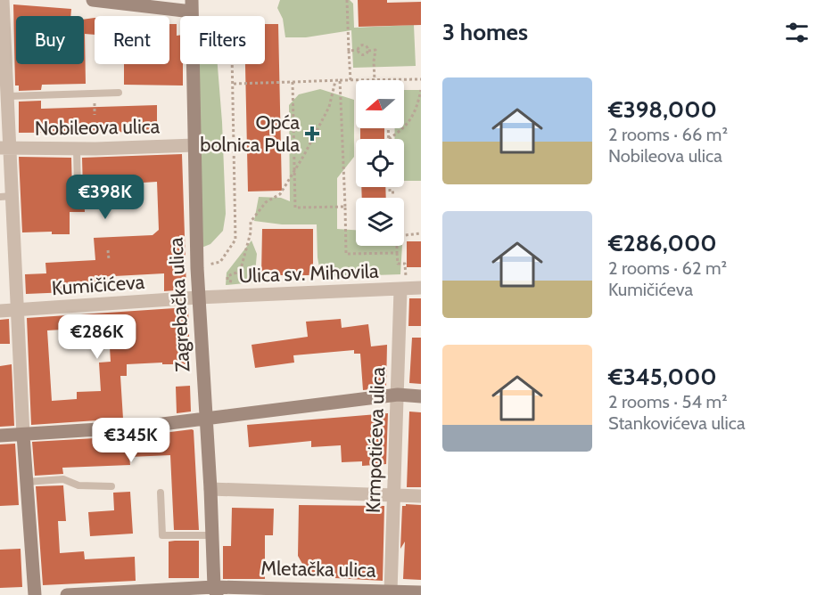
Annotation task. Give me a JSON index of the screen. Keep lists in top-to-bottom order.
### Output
{
  "streets": {
    "main road": ["Zagrebačka ulica", "Mletačka ulica"],
    "street": [
      "Nobileova ulica",
      "Ulica sv. Mihovila",
      "Kumičićeva",
      "Krmpotićeva ulica"
    ]
  },
  "crossings": [
    ["Nobileova ulica", "Zagrebačka ulica"],
    ["Ulica sv. Mihovila", "Kumičićeva"],
    ["Ulica sv. Mihovila", "Zagrebačka ulica"],
    ["Ulica sv. Mihovila", "Krmpotićeva ulica"],
    ["Kumičićeva", "Zagrebačka ulica"],
    ["Zagrebačka ulica", "Mletačka ulica"],
    ["Krmpotićeva ulica", "Mletačka ulica"]
  ],
  "places": {
    "health": ["Opća bolnica Pula"]
  },
  "north": "left",
  "page": {
    "heading": "3 homes",
    "chip": ["Buy", "Rent", "Filters"],
    "list": [
      {
        "name": "€398,000",
        "note": "2 rooms · 66 m² · Nobileova ulica"
      },
      {
        "name": "€286,000",
        "note": "2 rooms · 62 m² · Kumičićeva"
      },
      {
        "name": "€345,000",
        "note": "2 rooms · 54 m² · Stankovićeva ulica"
      }
    ],
    "price": ["€398K", "€286K", "€345K"]
  }
}
